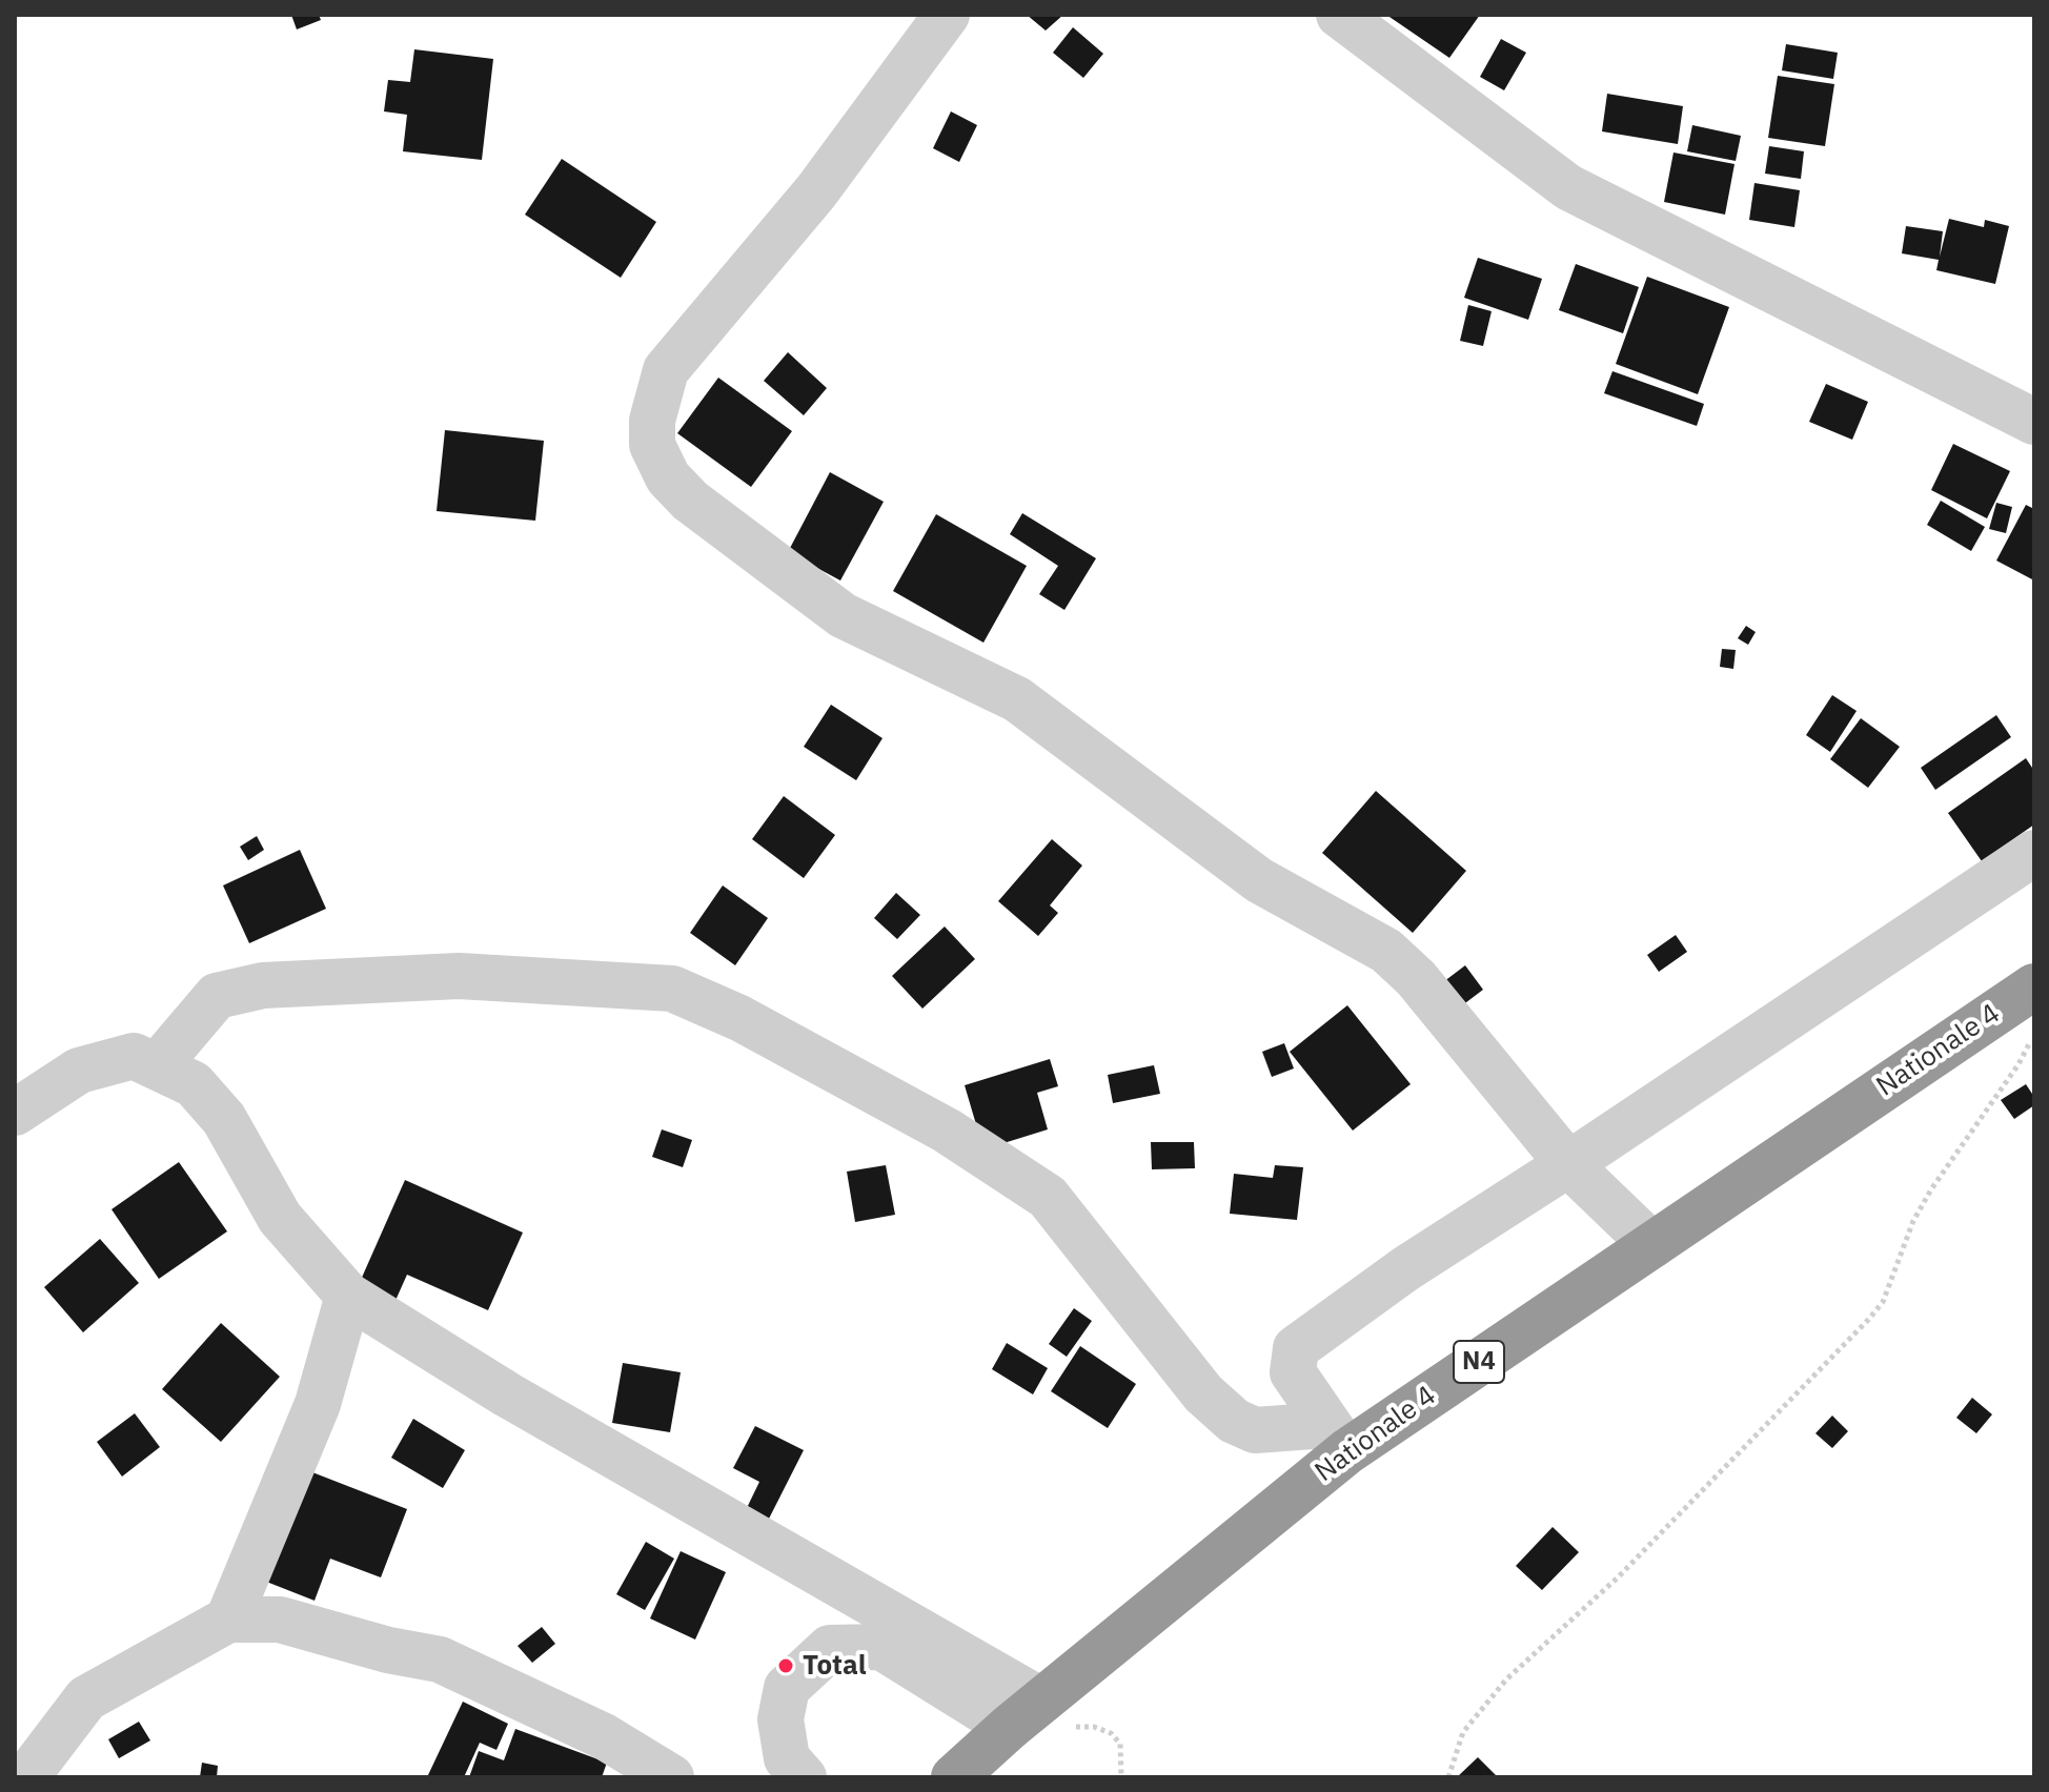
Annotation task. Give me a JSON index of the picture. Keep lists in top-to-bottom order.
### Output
{
  "streets": {
    "highway": ["Nationale 4", "N4"]
  },
  "places": ["Total"]
}
